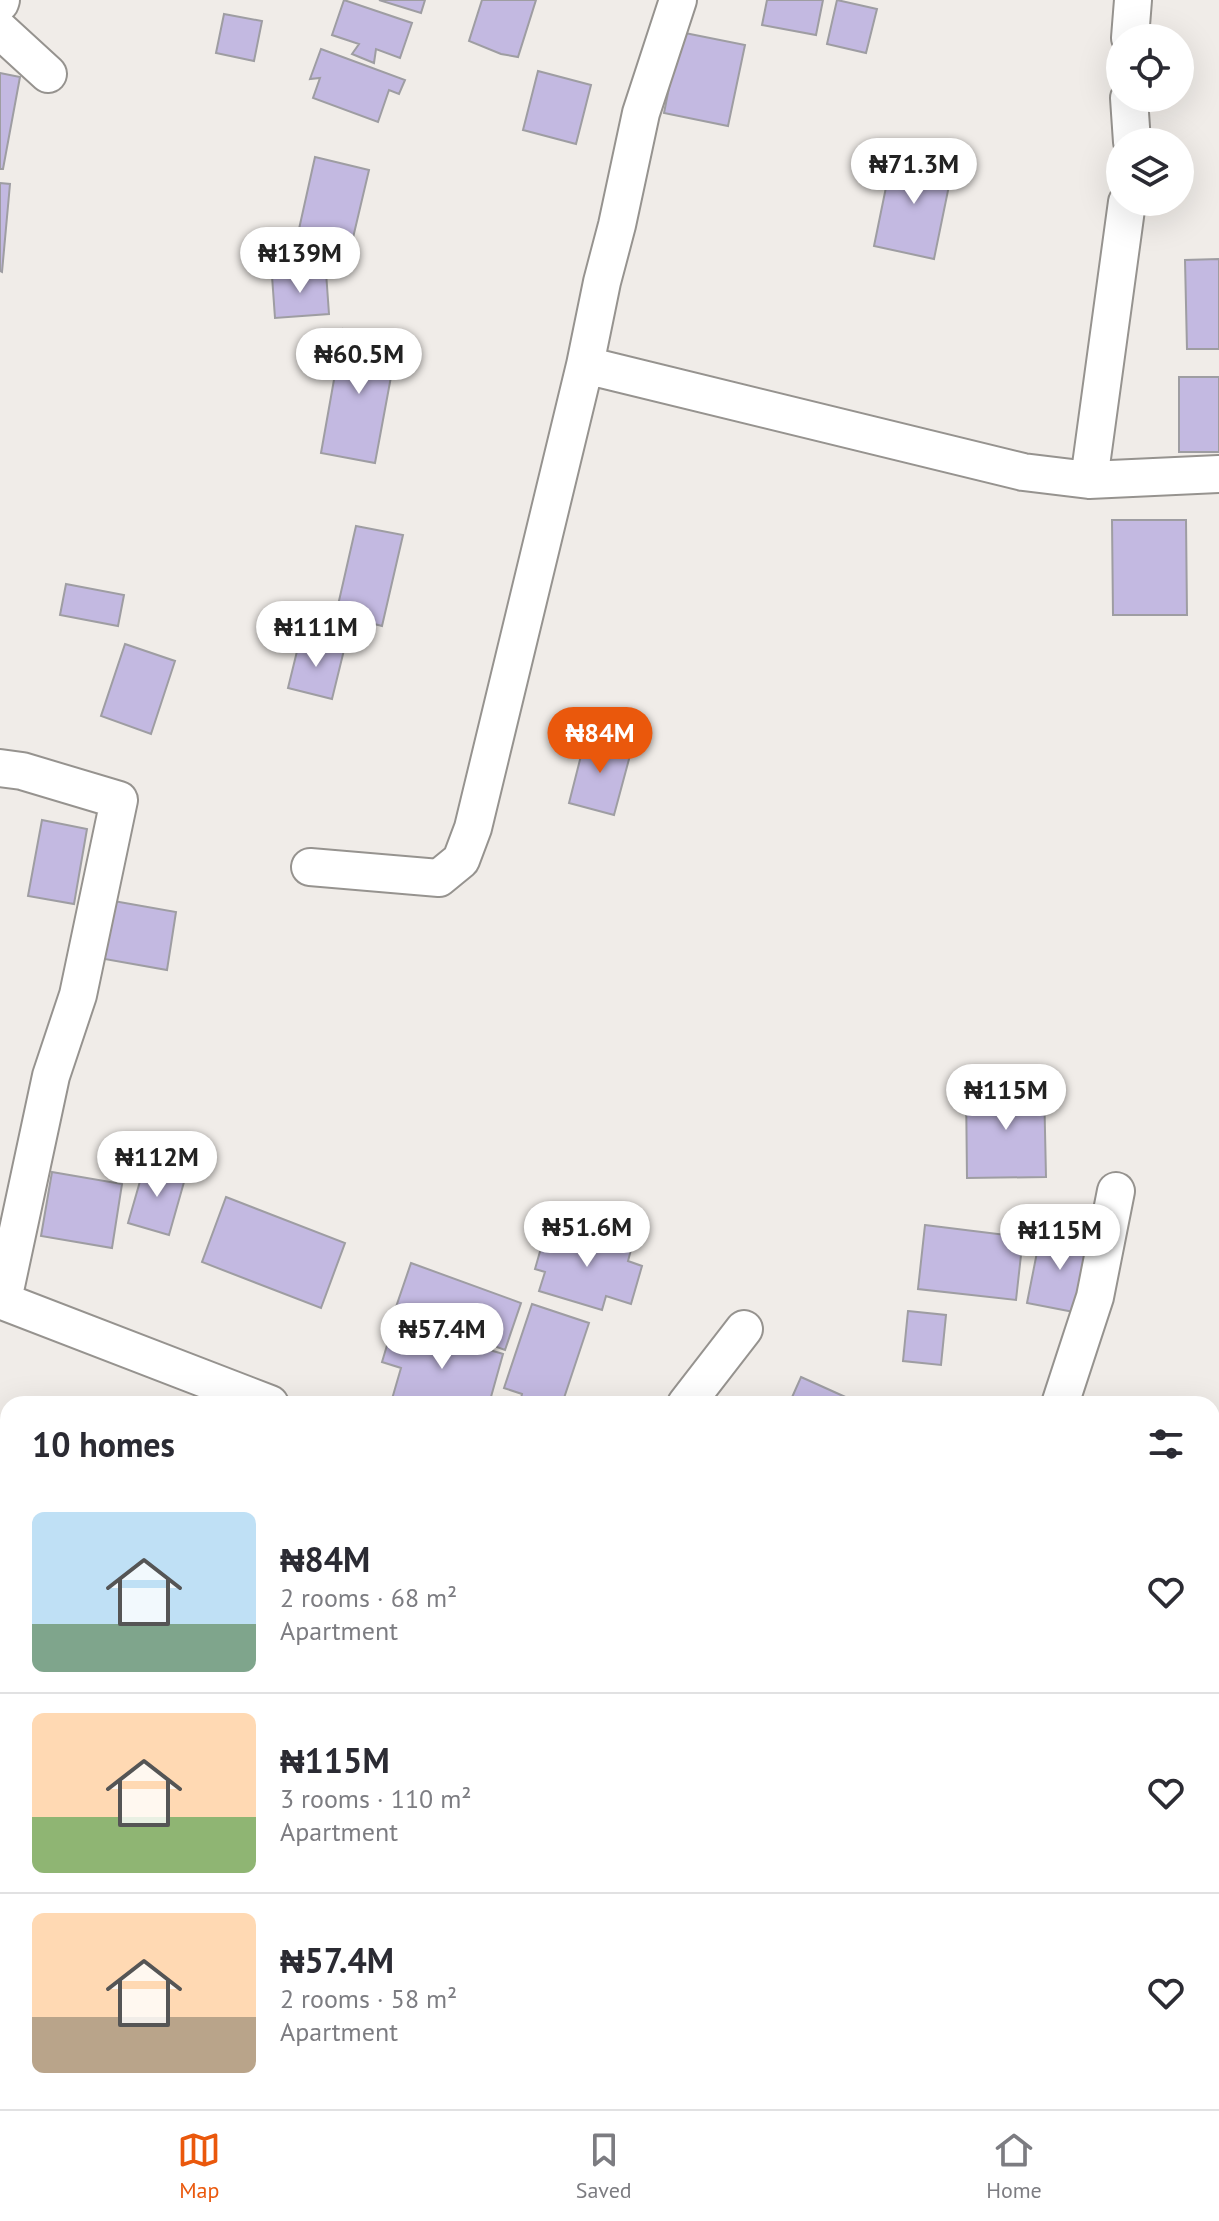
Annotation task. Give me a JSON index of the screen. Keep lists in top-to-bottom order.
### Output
{
  "page": {
    "price": [
      "₦71.3M",
      "₦139M",
      "₦60.5M",
      "₦111M",
      "₦84M",
      "₦115M",
      "₦112M",
      "₦51.6M",
      "₦115M",
      "₦57.4M"
    ],
    "heading": "10 homes",
    "list": [
      {
        "name": "₦84M",
        "note": "2 rooms · 68 m² · Apartment"
      },
      {
        "name": "₦115M",
        "note": "3 rooms · 110 m² · Apartment"
      },
      {
        "name": "₦57.4M",
        "note": "2 rooms · 58 m² · Apartment"
      }
    ],
    "tabs": ["Map", "Saved", "Home"]
  }
}
